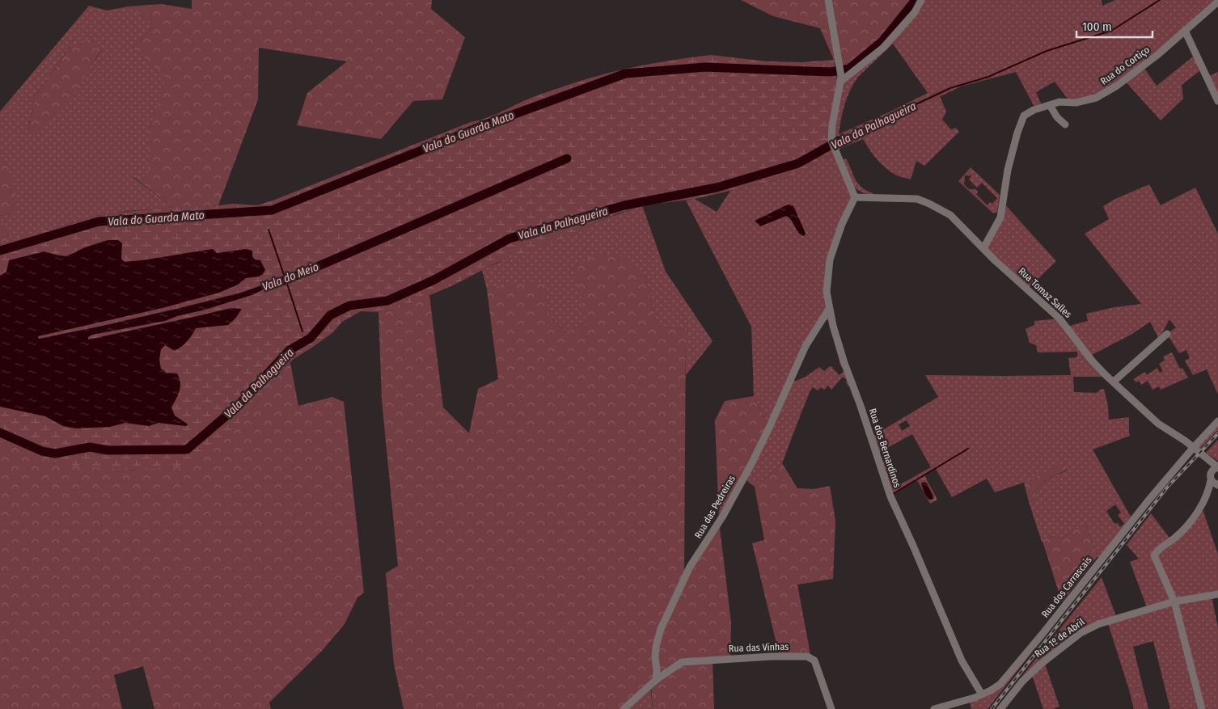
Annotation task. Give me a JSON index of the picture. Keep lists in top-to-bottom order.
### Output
{
  "streets": {
    "street": [
      "Rua do Cortiço",
      "Rua Tomaz Salles",
      "Rua dos Bernardinos",
      "Rua das Pedreiras",
      "Rua dos Carrascais",
      "Rua 1º de Abril",
      "Rua das Vinhas"
    ]
  },
  "crossings": [
    ["Rua do Cortiço", "Rua Tomaz Salles"],
    ["Rua Tomaz Salles", "Rua dos Bernardinos"],
    ["Rua Tomaz Salles", "Rua dos Carrascais"],
    ["Rua dos Bernardinos", "Rua das Pedreiras"],
    ["Rua dos Bernardinos", "Rua dos Carrascais"],
    ["Rua das Pedreiras", "Rua das Vinhas"]
  ],
  "water": ["Vala da Palhagueira", "Vala do Guarda Mato", "Vala do Meio"],
  "scale_bar": "100 m"
}
